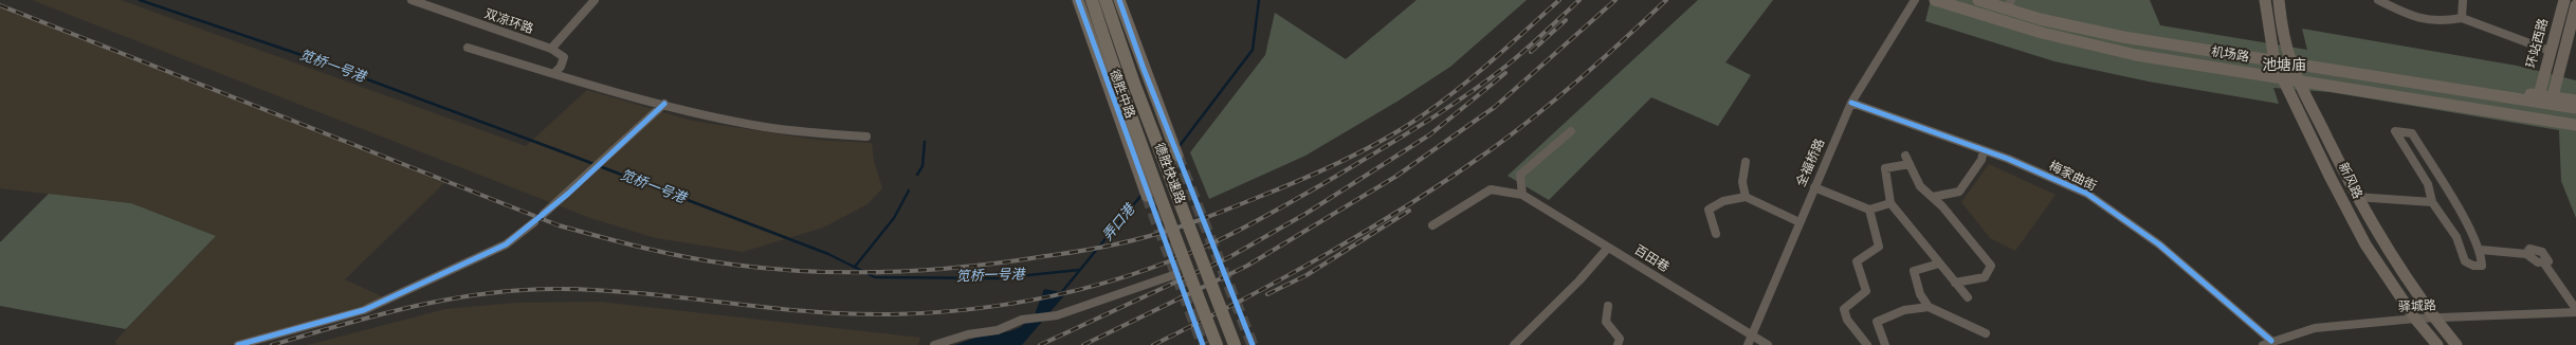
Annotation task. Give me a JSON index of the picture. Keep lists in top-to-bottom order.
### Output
{
  "streets": {
    "highway": ["德胜快速路"],
    "main road": [
      "环站西路",
      "机场路",
      "德胜中路",
      "新风路"
    ],
    "street": [
      "双凉环路",
      "全福桥路",
      "梅家曲街",
      "百田巷",
      "驿城路"
    ]
  },
  "crossings": [
    ["环站西路", "机场路"],
    ["机场路", "新风路"],
    ["全福桥路", "梅家曲街"],
    ["全福桥路", "百田巷"],
    ["梅家曲街", "驿城路"],
    ["新风路", "驿城路"]
  ],
  "districts": ["池塘庙"],
  "water": ["笕桥一号港", "弄口港"]
}
